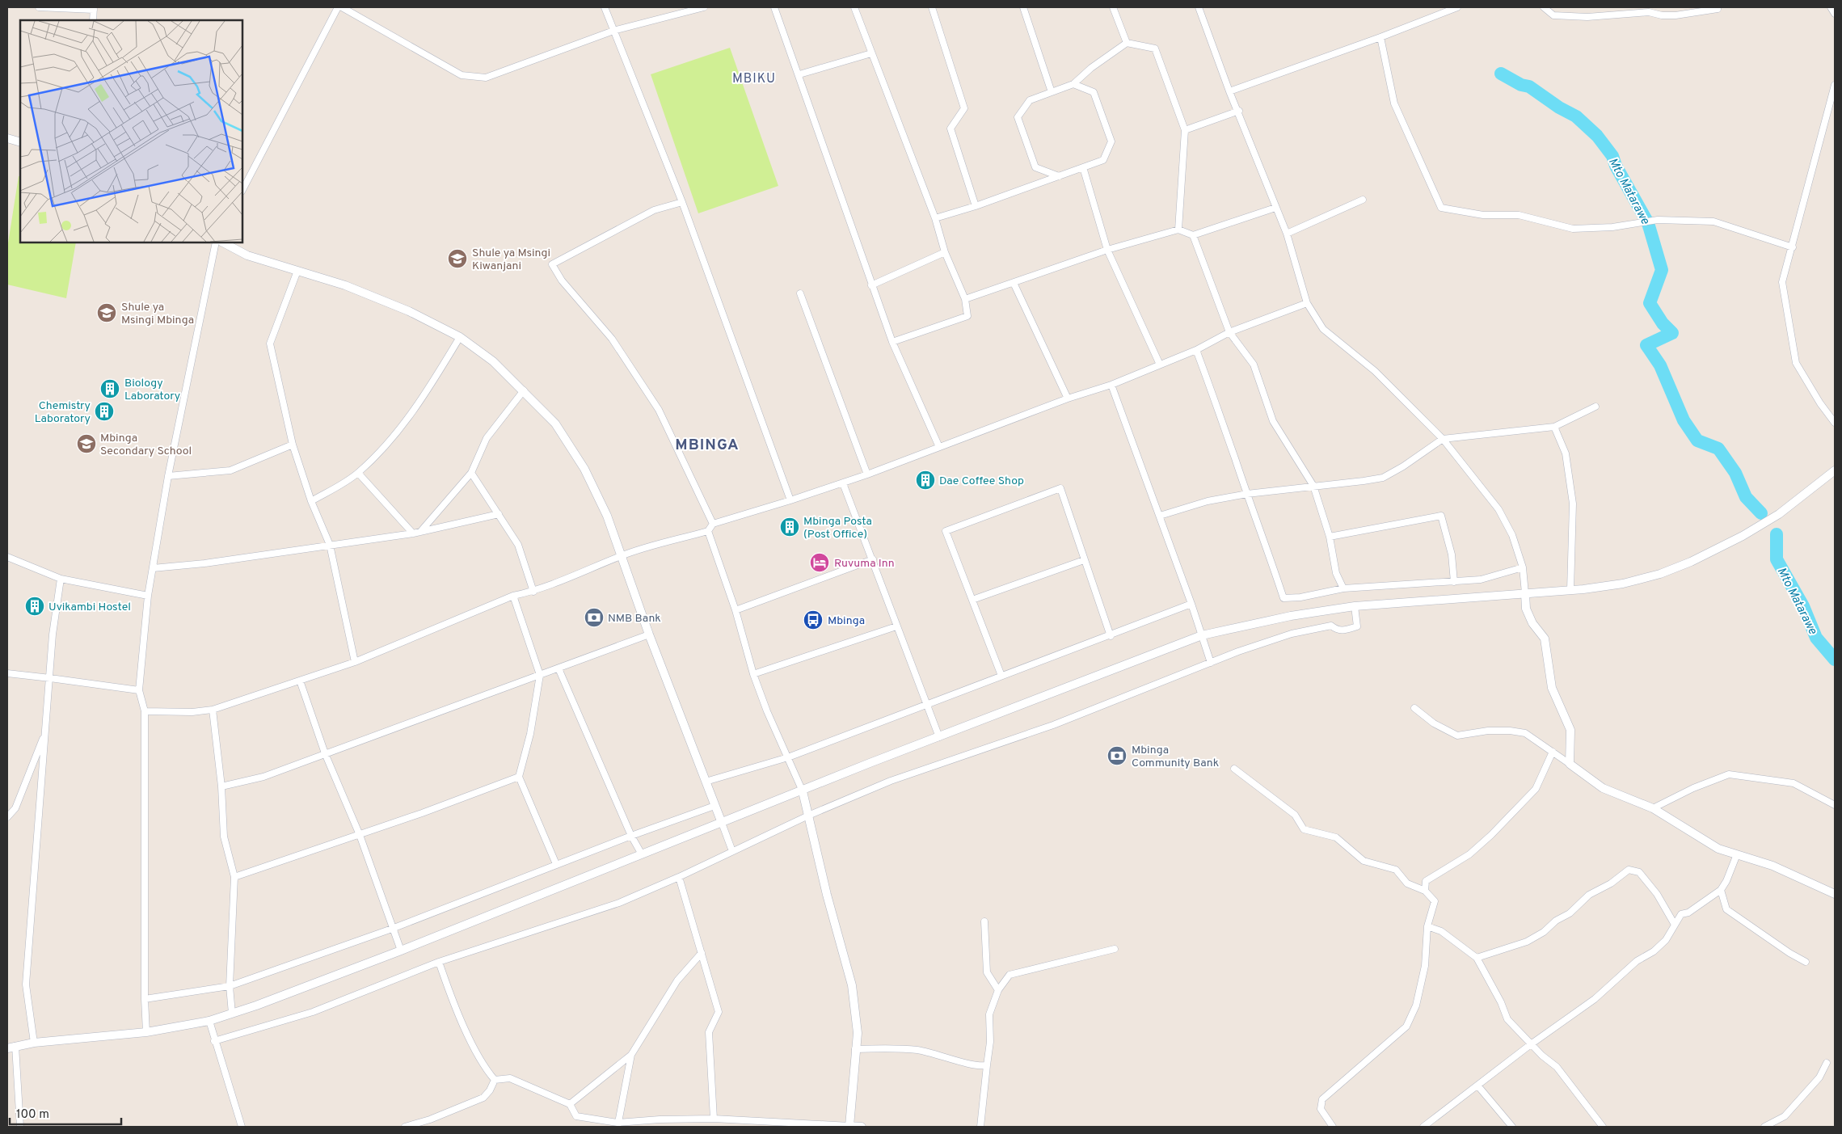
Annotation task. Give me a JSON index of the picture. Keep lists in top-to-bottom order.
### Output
{
  "districts": ["MBIKU", "MBINGA"],
  "water": ["Mto Matarawe"],
  "places": {
    "school or university": ["Shule ya Msingi Kiwanjani", "Shule ya Msingi Mbinga", "Mbinga Secondary School"],
    "building": [
      "Biology Laboratory",
      "Chemistry Laboratory",
      "Dae Coffee Shop",
      "Mbinga Posta (Post Office)",
      "Uvikambi Hostel"
    ],
    "hotel": ["Ruvuma Inn"],
    "bank": ["NMB Bank", "Mbinga Community Bank"],
    "bus stop": ["Mbinga"]
  },
  "scale_bar": "100 m"
}
